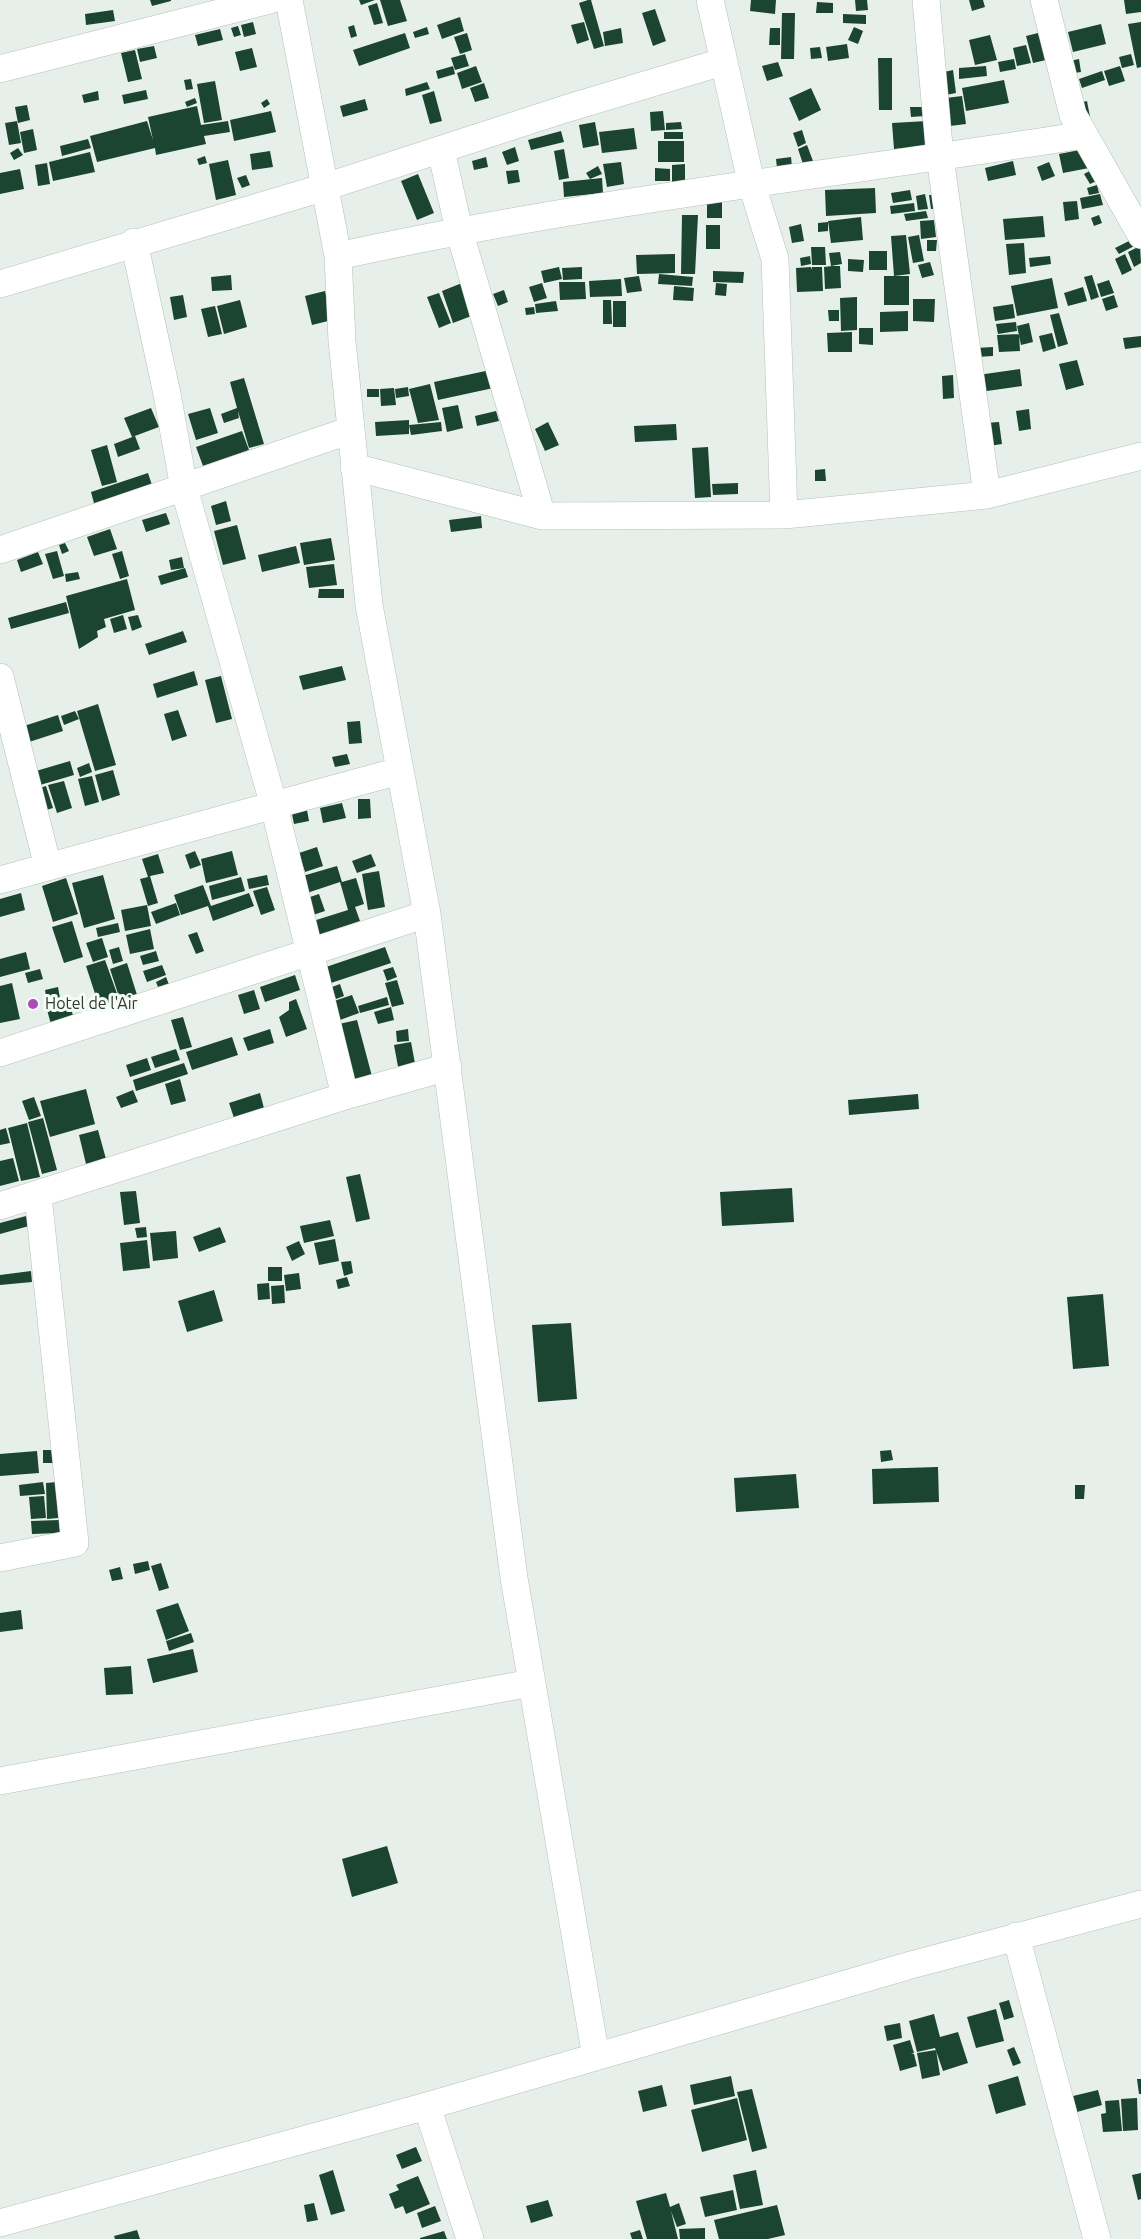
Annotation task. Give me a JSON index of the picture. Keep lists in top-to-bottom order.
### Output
{
  "places": ["Hotel de l'Air"]
}
